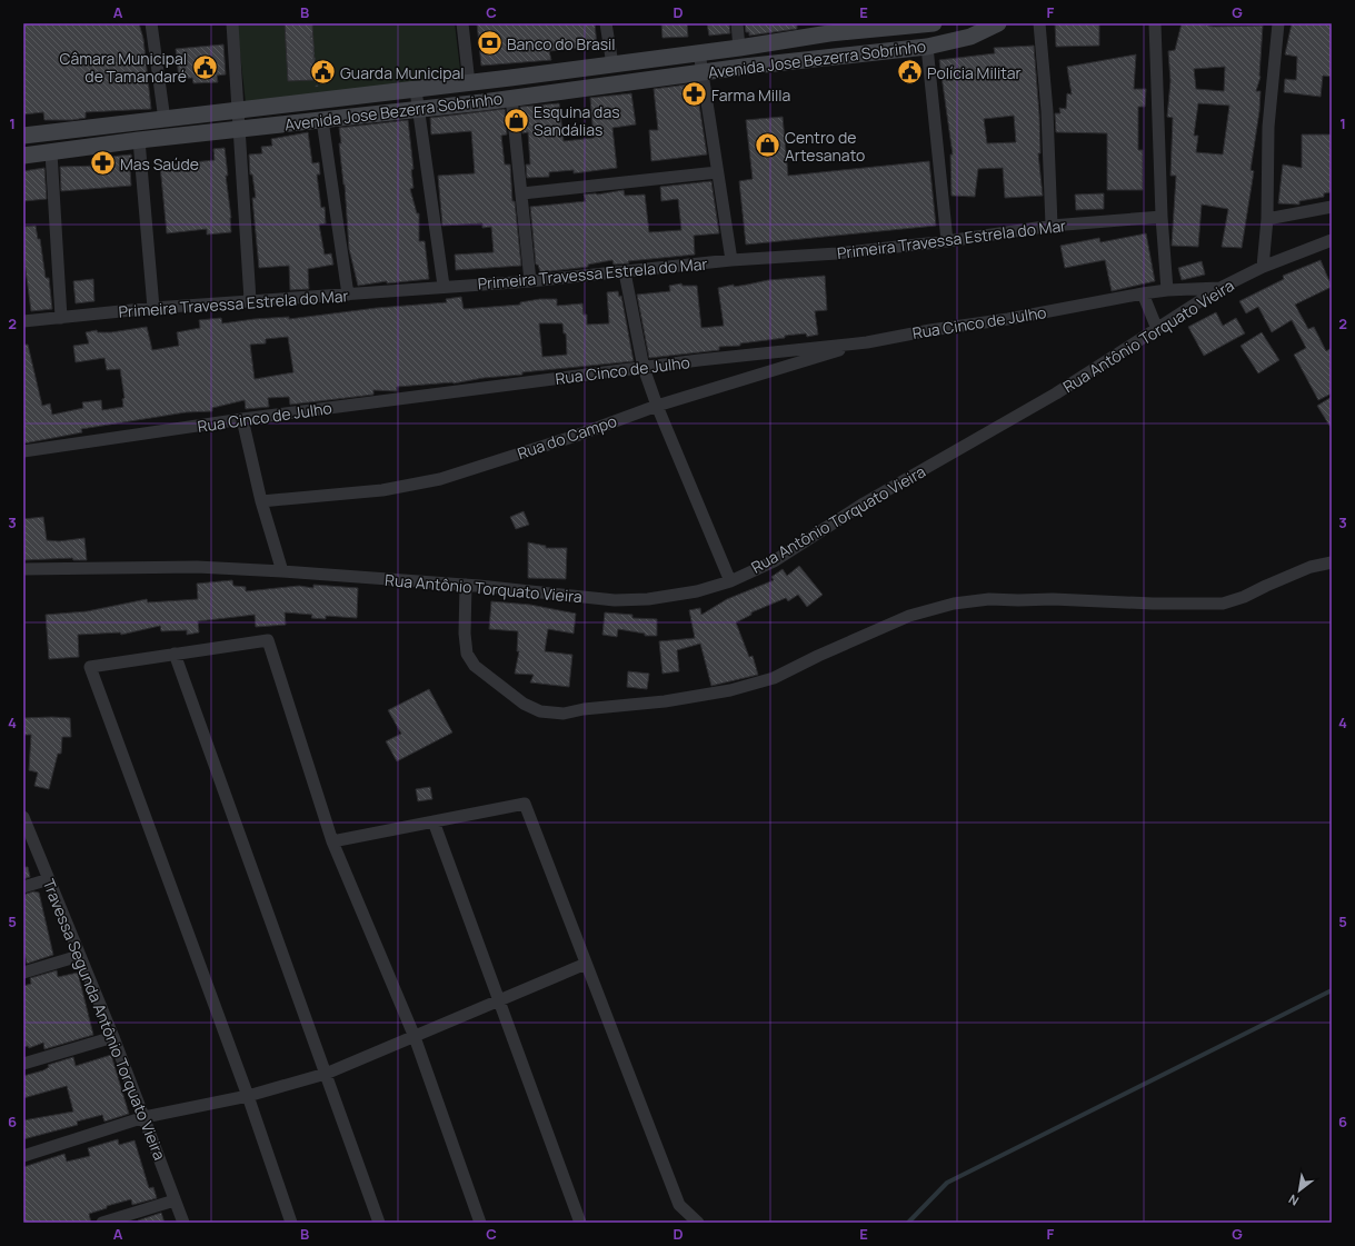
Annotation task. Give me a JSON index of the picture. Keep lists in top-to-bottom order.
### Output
{
  "streets": {
    "main road": ["Avenida Jose Bezerra Sobrinho"],
    "street": [
      "Primeira Travessa Estrela do Mar",
      "Rua Cinco de Julho",
      "Rua Antônio Torquato Vieira",
      "Rua do Campo",
      "Travessa Segunda Antônio Torquato Vieira"
    ]
  },
  "crossings": [
    ["Rua Cinco de Julho", "Rua Antônio Torquato Vieira"],
    ["Rua Cinco de Julho", "Rua do Campo"]
  ],
  "places": {
    "bank": ["Banco do Brasil"],
    "public building": ["Câmara Municipal de Tamandaré", "Guarda Municipal", "Polícia Militar"],
    "pharmacy": ["Farma Milla", "Mas Saúde"],
    "shop": ["Esquina das Sandálias", "Centro de Artesanato"]
  },
  "north": "bottom left",
  "grid": {
    "columns": [
      "A",
      "B",
      "C",
      "D",
      "E",
      "F",
      "G"
    ],
    "rows": [
      "1",
      "2",
      "3",
      "4",
      "5",
      "6"
    ]
  }
}
